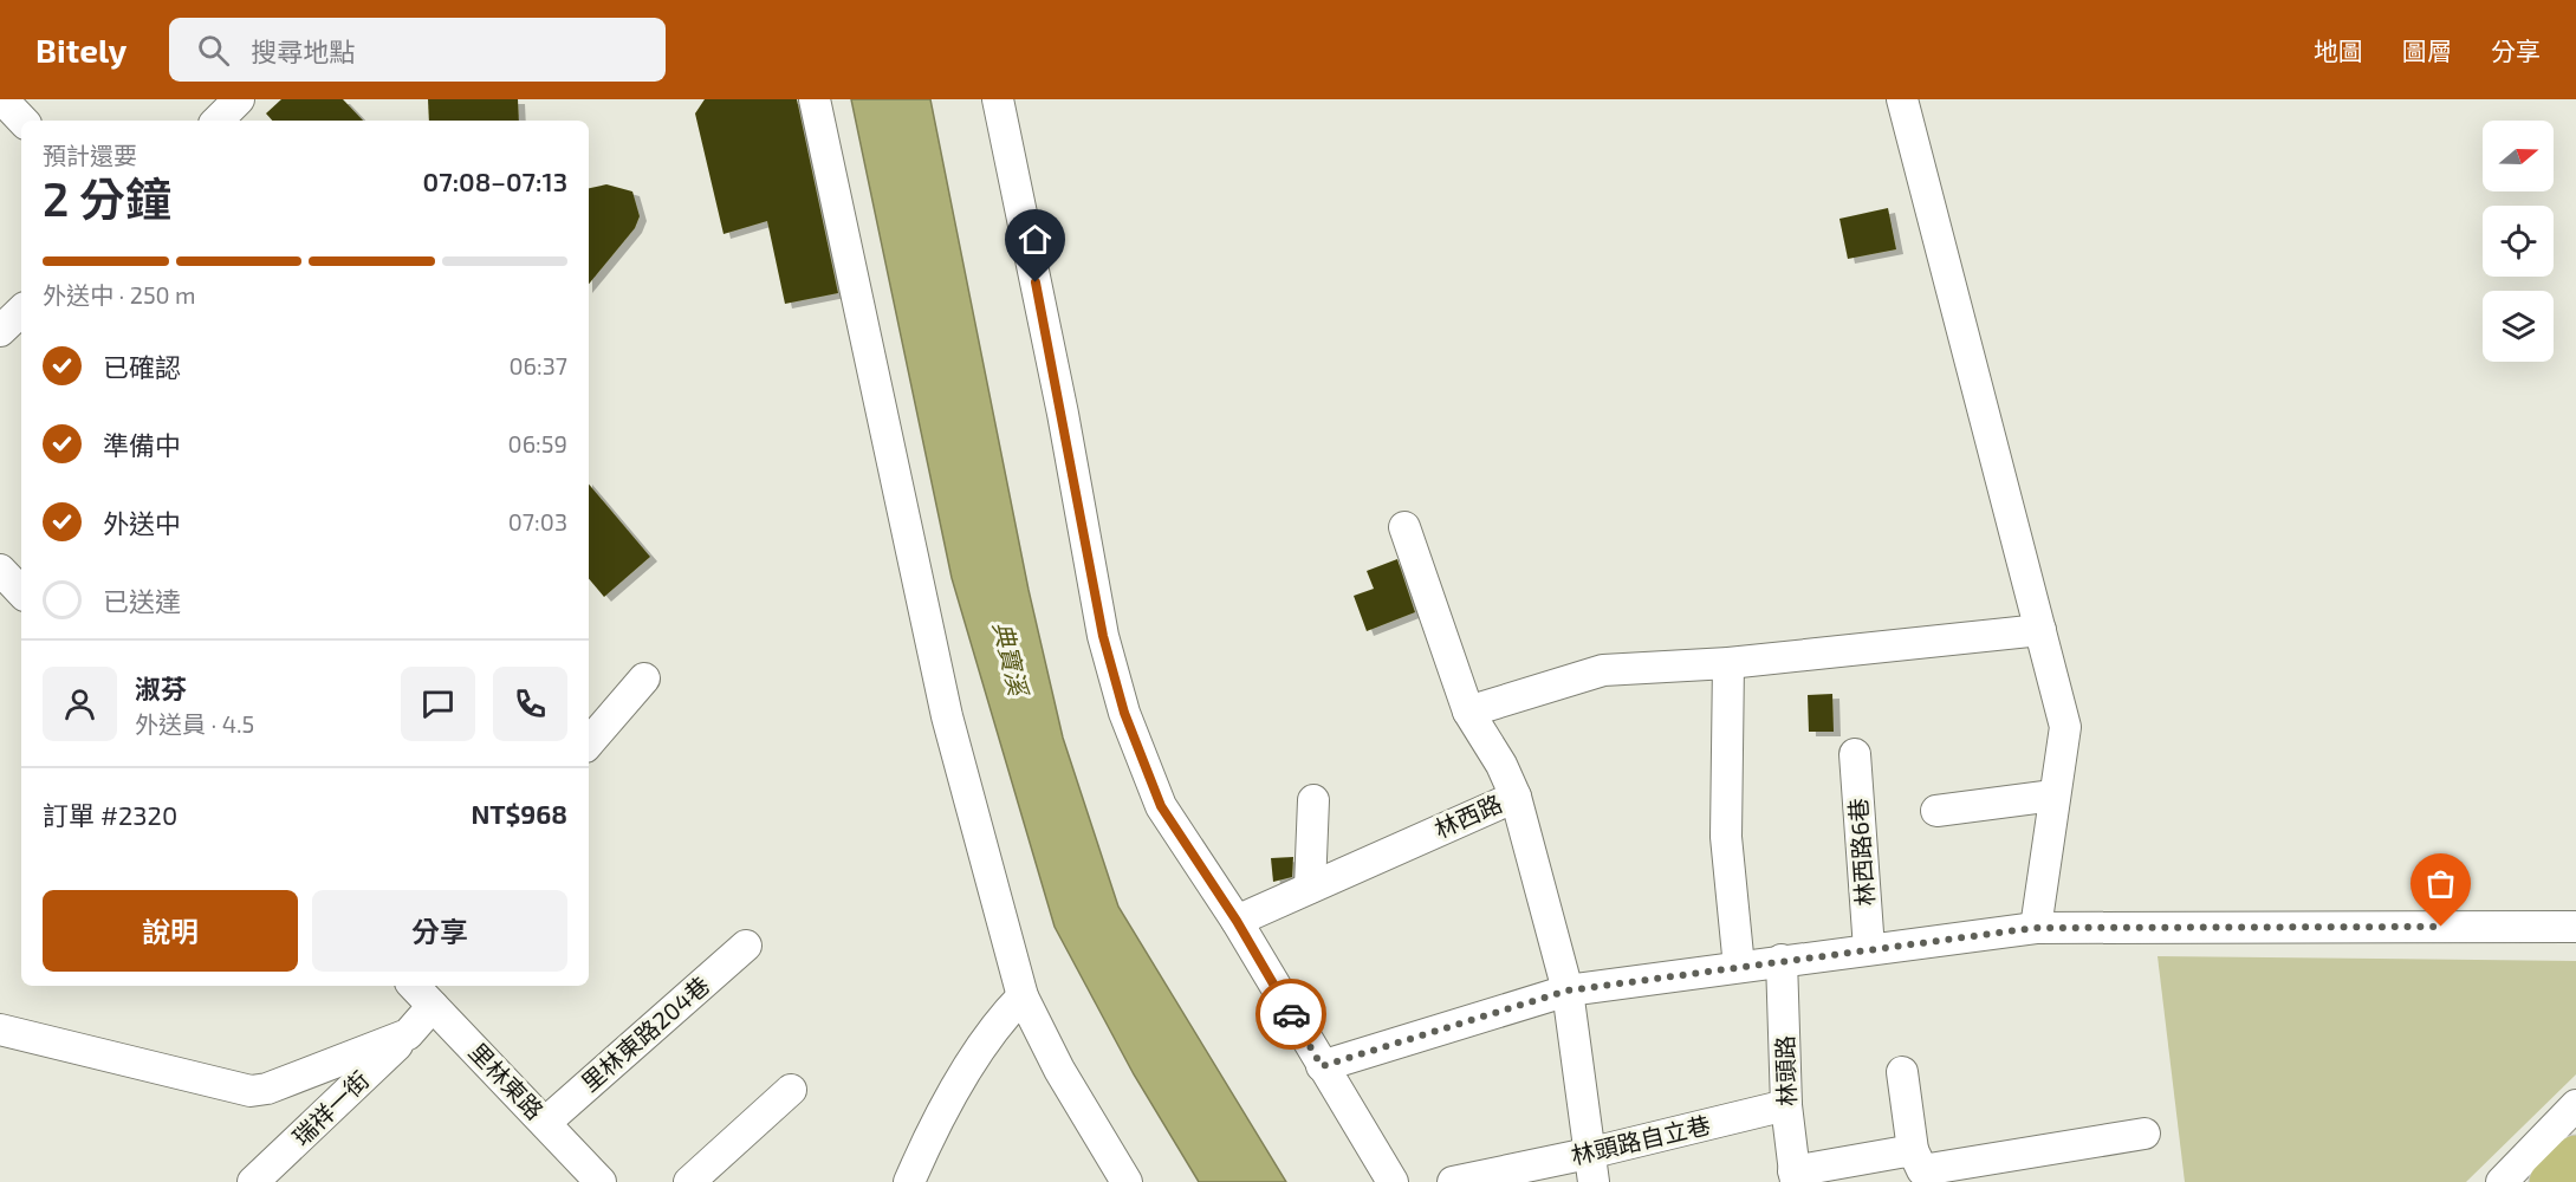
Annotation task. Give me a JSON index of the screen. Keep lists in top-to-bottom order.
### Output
{
  "streets": {
    "street": [
      "林西路",
      "林西路6巷",
      "里林東路204巷",
      "林頭路",
      "里林東路",
      "瑞祥一街",
      "林頭路自立巷"
    ]
  },
  "crossings": [
    ["林西路", "林頭路自立巷"],
    ["里林東路204巷", "里林東路"],
    ["林頭路", "林頭路自立巷"],
    ["里林東路", "瑞祥一街"]
  ],
  "water": ["典寶溪"],
  "north": "right",
  "page": {
    "header": "Bitely",
    "search": "搜尋地點",
    "nav": ["地圖", "圖層", "分享"],
    "heading": ["2 分鐘", "預計還要", "07:08–07:13"],
    "panel": [
      "淑芬",
      "外送員 · 4.5",
      "訂單 #2320",
      "NT$968"
    ],
    "bar": "外送中 · 250 m",
    "list": [
      ["已確認", "06:37"],
      ["準備中", "06:59"],
      ["外送中", "07:03"],
      "已送達"
    ],
    "buttons": ["說明", "分享"]
  }
}
